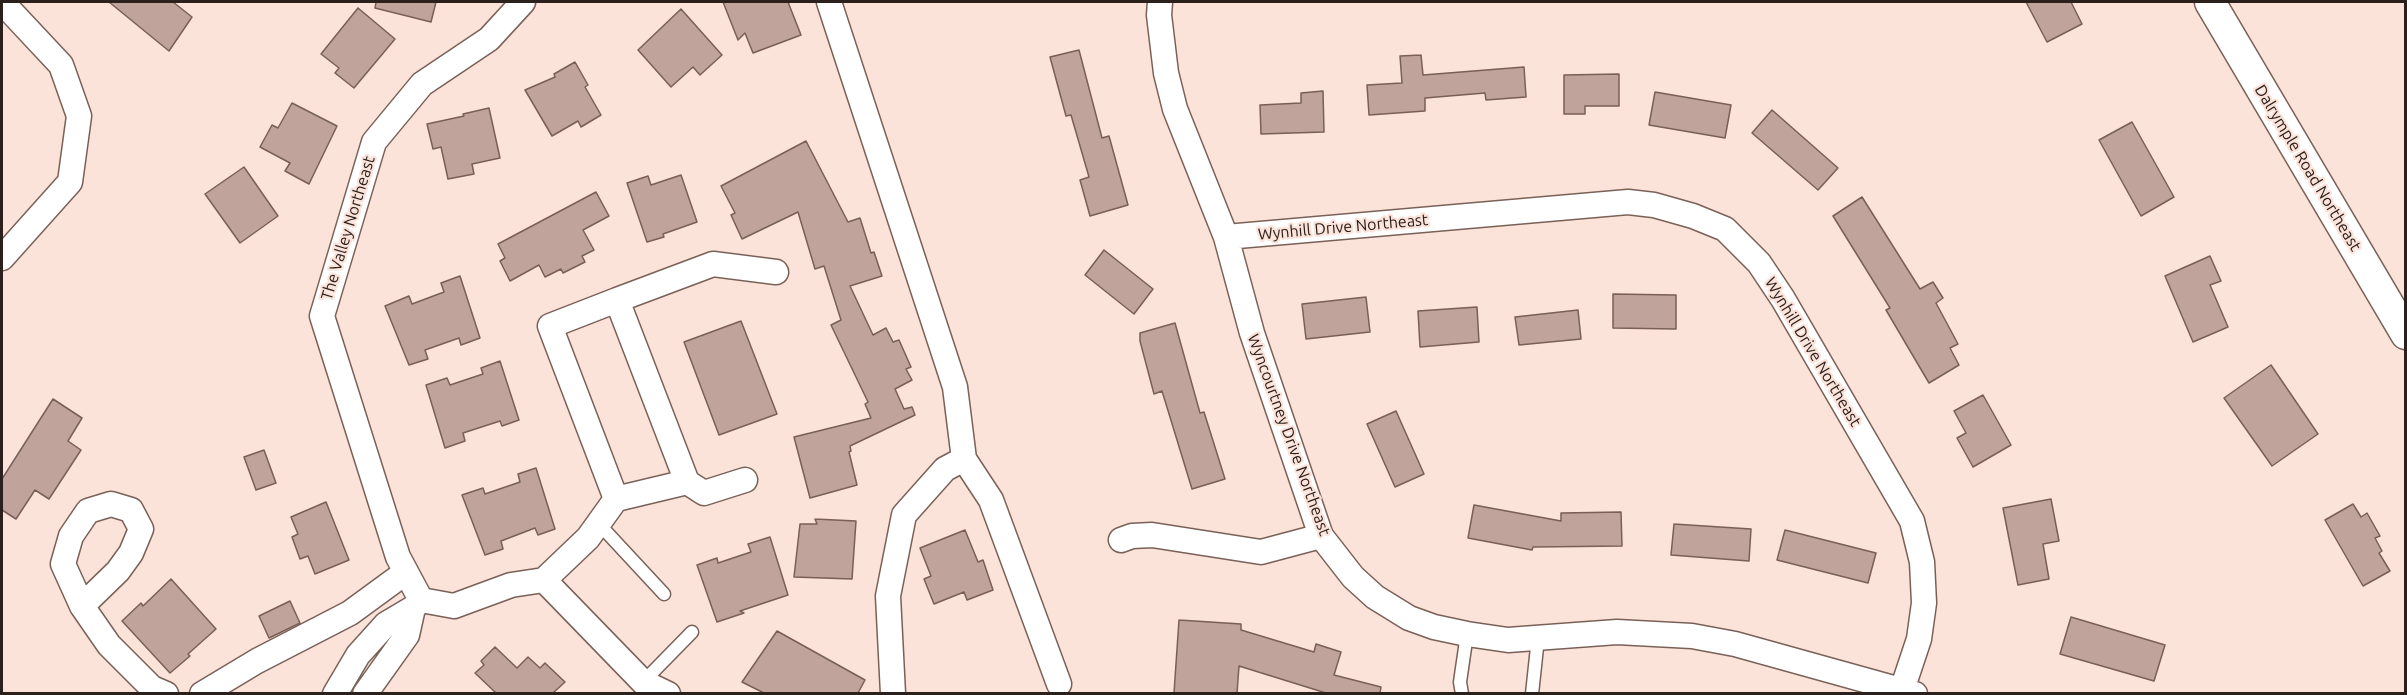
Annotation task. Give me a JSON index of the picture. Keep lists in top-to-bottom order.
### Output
{
  "streets": {
    "street": [
      "Dalrymple Road Northeast",
      "Wynhill Drive Northeast",
      "The Valley Northeast",
      "Wyncourtney Drive Northeast"
    ]
  },
  "crossings": [
    ["Wynhill Drive Northeast", "Wyncourtney Drive Northeast"]
  ]
}
